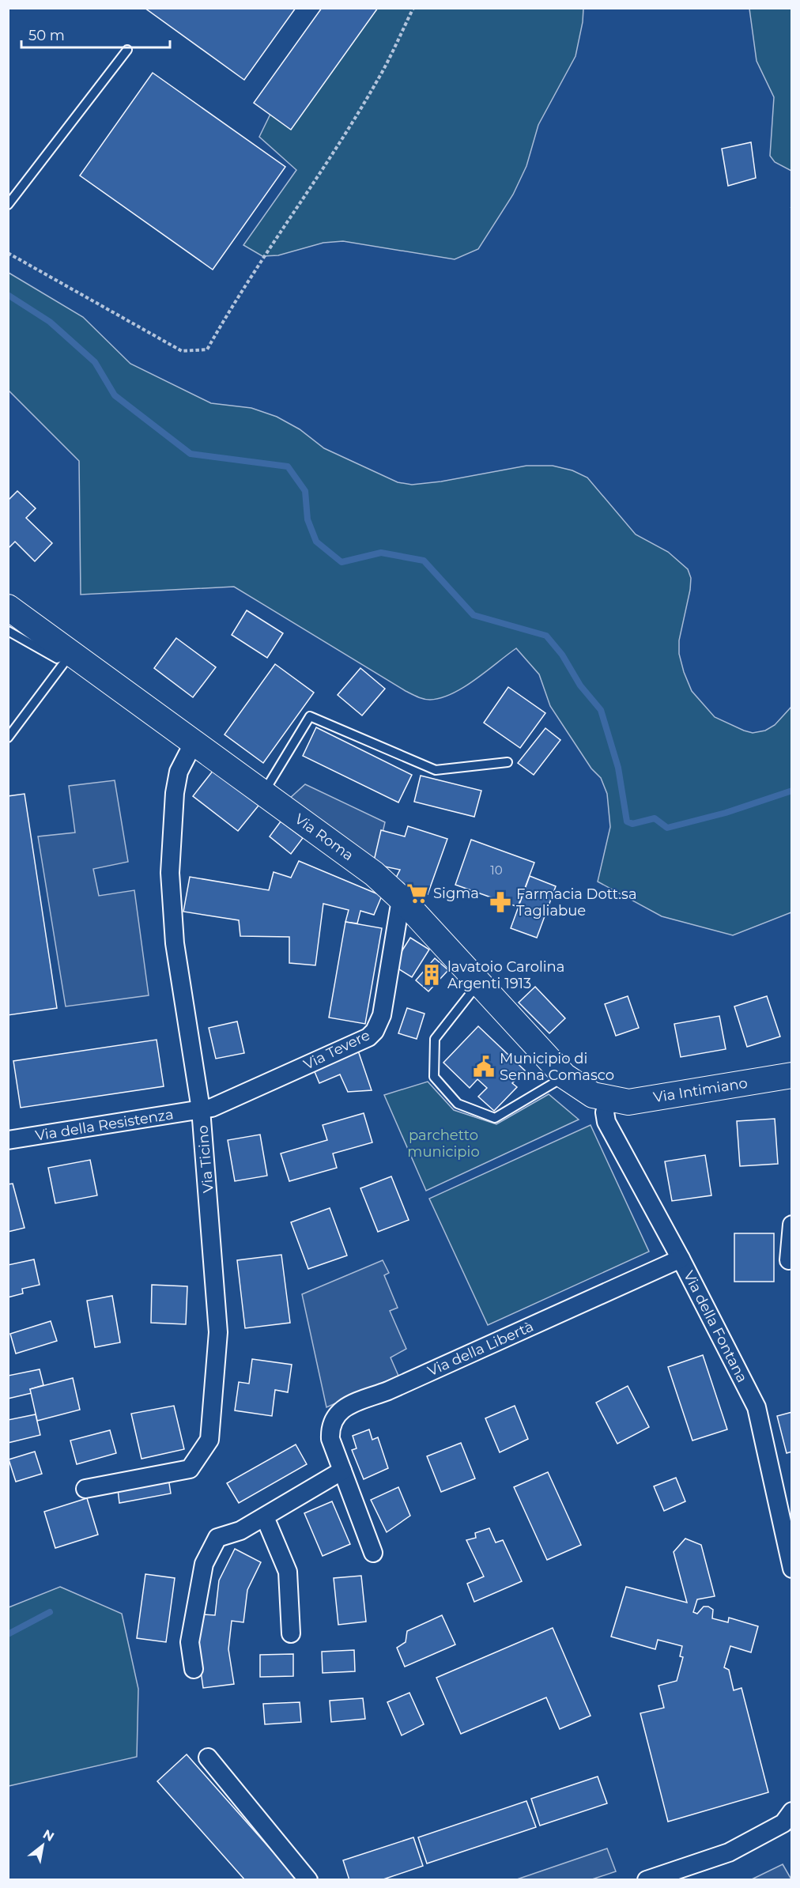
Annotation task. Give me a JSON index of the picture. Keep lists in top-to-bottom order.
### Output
{
  "streets": {
    "street": [
      "Via Roma",
      "Via Tevere",
      "Via Intimiano",
      "Via della Resistenza",
      "Via Ticino",
      "Via della Fontana",
      "Via della Libertà"
    ]
  },
  "crossings": [
    ["Via Roma", "Via Tevere"],
    ["Via Roma", "Via Intimiano"],
    ["Via Roma", "Via Ticino"],
    ["Via Roma", "Via della Fontana"],
    ["Via Tevere", "Via della Resistenza"],
    ["Via Tevere", "Via Ticino"],
    ["Via Intimiano", "Via della Fontana"],
    ["Via della Resistenza", "Via Ticino"],
    ["Via della Fontana", "Via della Libertà"]
  ],
  "parks": ["parchetto municipio"],
  "places": {
    "supermarket": ["Sigma"],
    "pharmacy": ["Farmacia Dott.sa Tagliabue"],
    "building": ["lavatoio Carolina Argenti 1913"],
    "public building": ["Municipio di Senna Comasco"]
  },
  "house_numbers": ["10"],
  "scale_bar": "50 m",
  "north": "top right"
}
